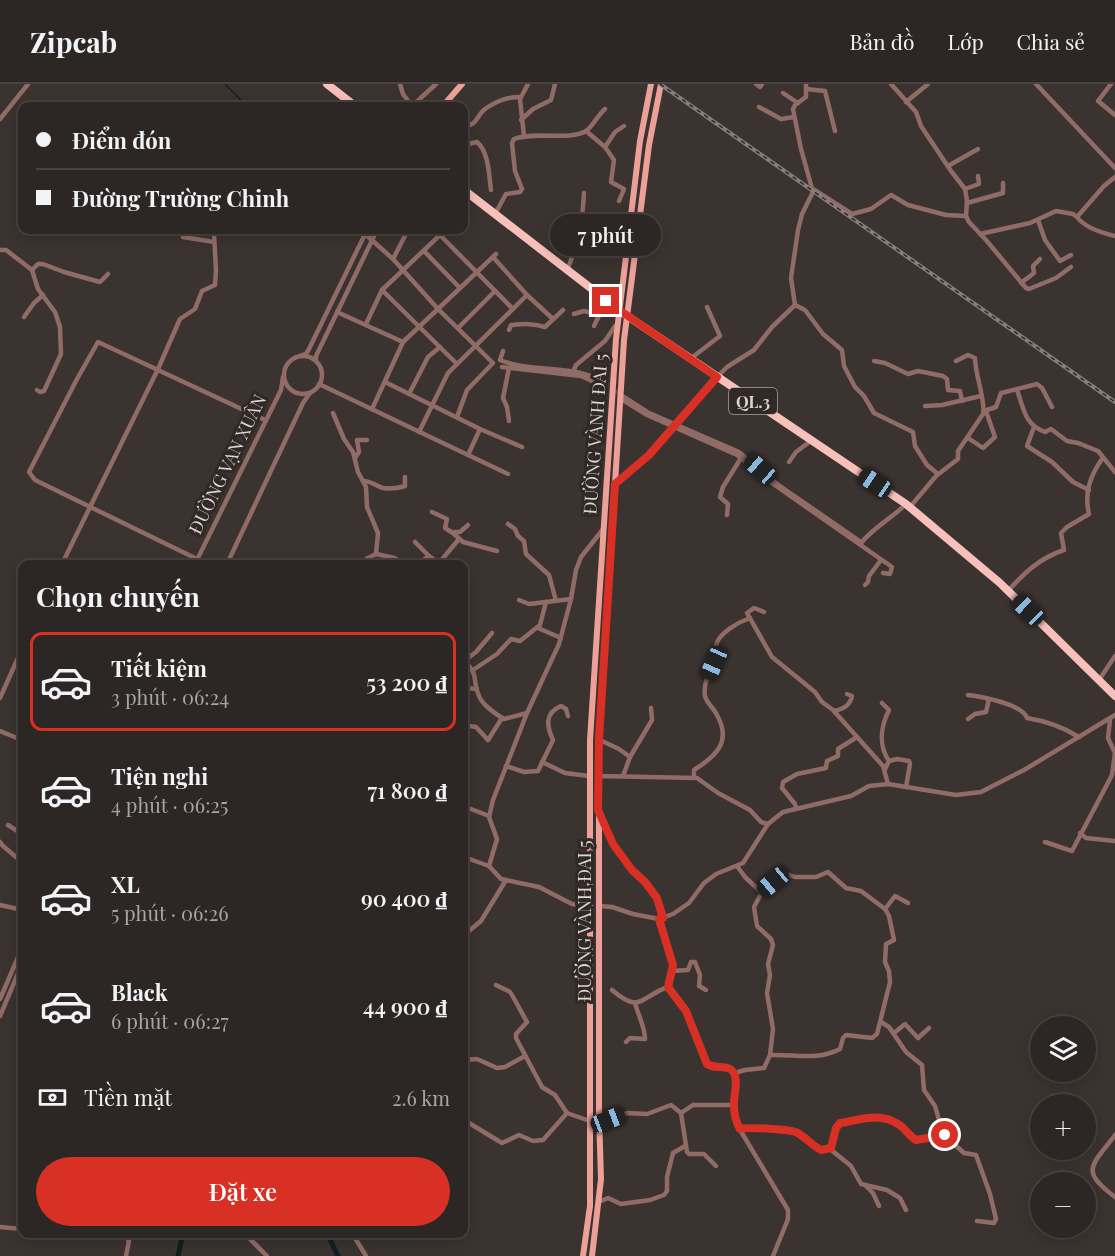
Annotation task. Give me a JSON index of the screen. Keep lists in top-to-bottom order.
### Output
{
  "streets": {
    "highway": ["QL.3"],
    "main road": ["ĐƯỜNG VÀNH ĐAI 5"],
    "street": ["ĐƯỜNG VẠN XUÂN"]
  },
  "page": {
    "header": "Zipcab",
    "nav": ["Bản đồ", "Lớp", "Chia sẻ"],
    "banner": ["Điểm đón", "Đường Trường Chinh"],
    "bubble": "7 phút",
    "heading": "Chọn chuyến",
    "list": [
      {
        "name": "Tiết kiệm",
        "note": "3 phút · 06:24",
        "value": "53 200 ₫"
      },
      {
        "name": "Tiện nghi",
        "note": "4 phút · 06:25",
        "value": "71 800 ₫"
      },
      {
        "name": "XL",
        "note": "5 phút · 06:26",
        "value": "90 400 ₫"
      },
      {
        "name": "Black",
        "note": "6 phút · 06:27",
        "value": "44 900 ₫"
      }
    ],
    "map_buttons": ["+", "−"],
    "pay": ["Tiền mặt", "2.6 km"],
    "buttons": "Đặt xe"
  }
}
